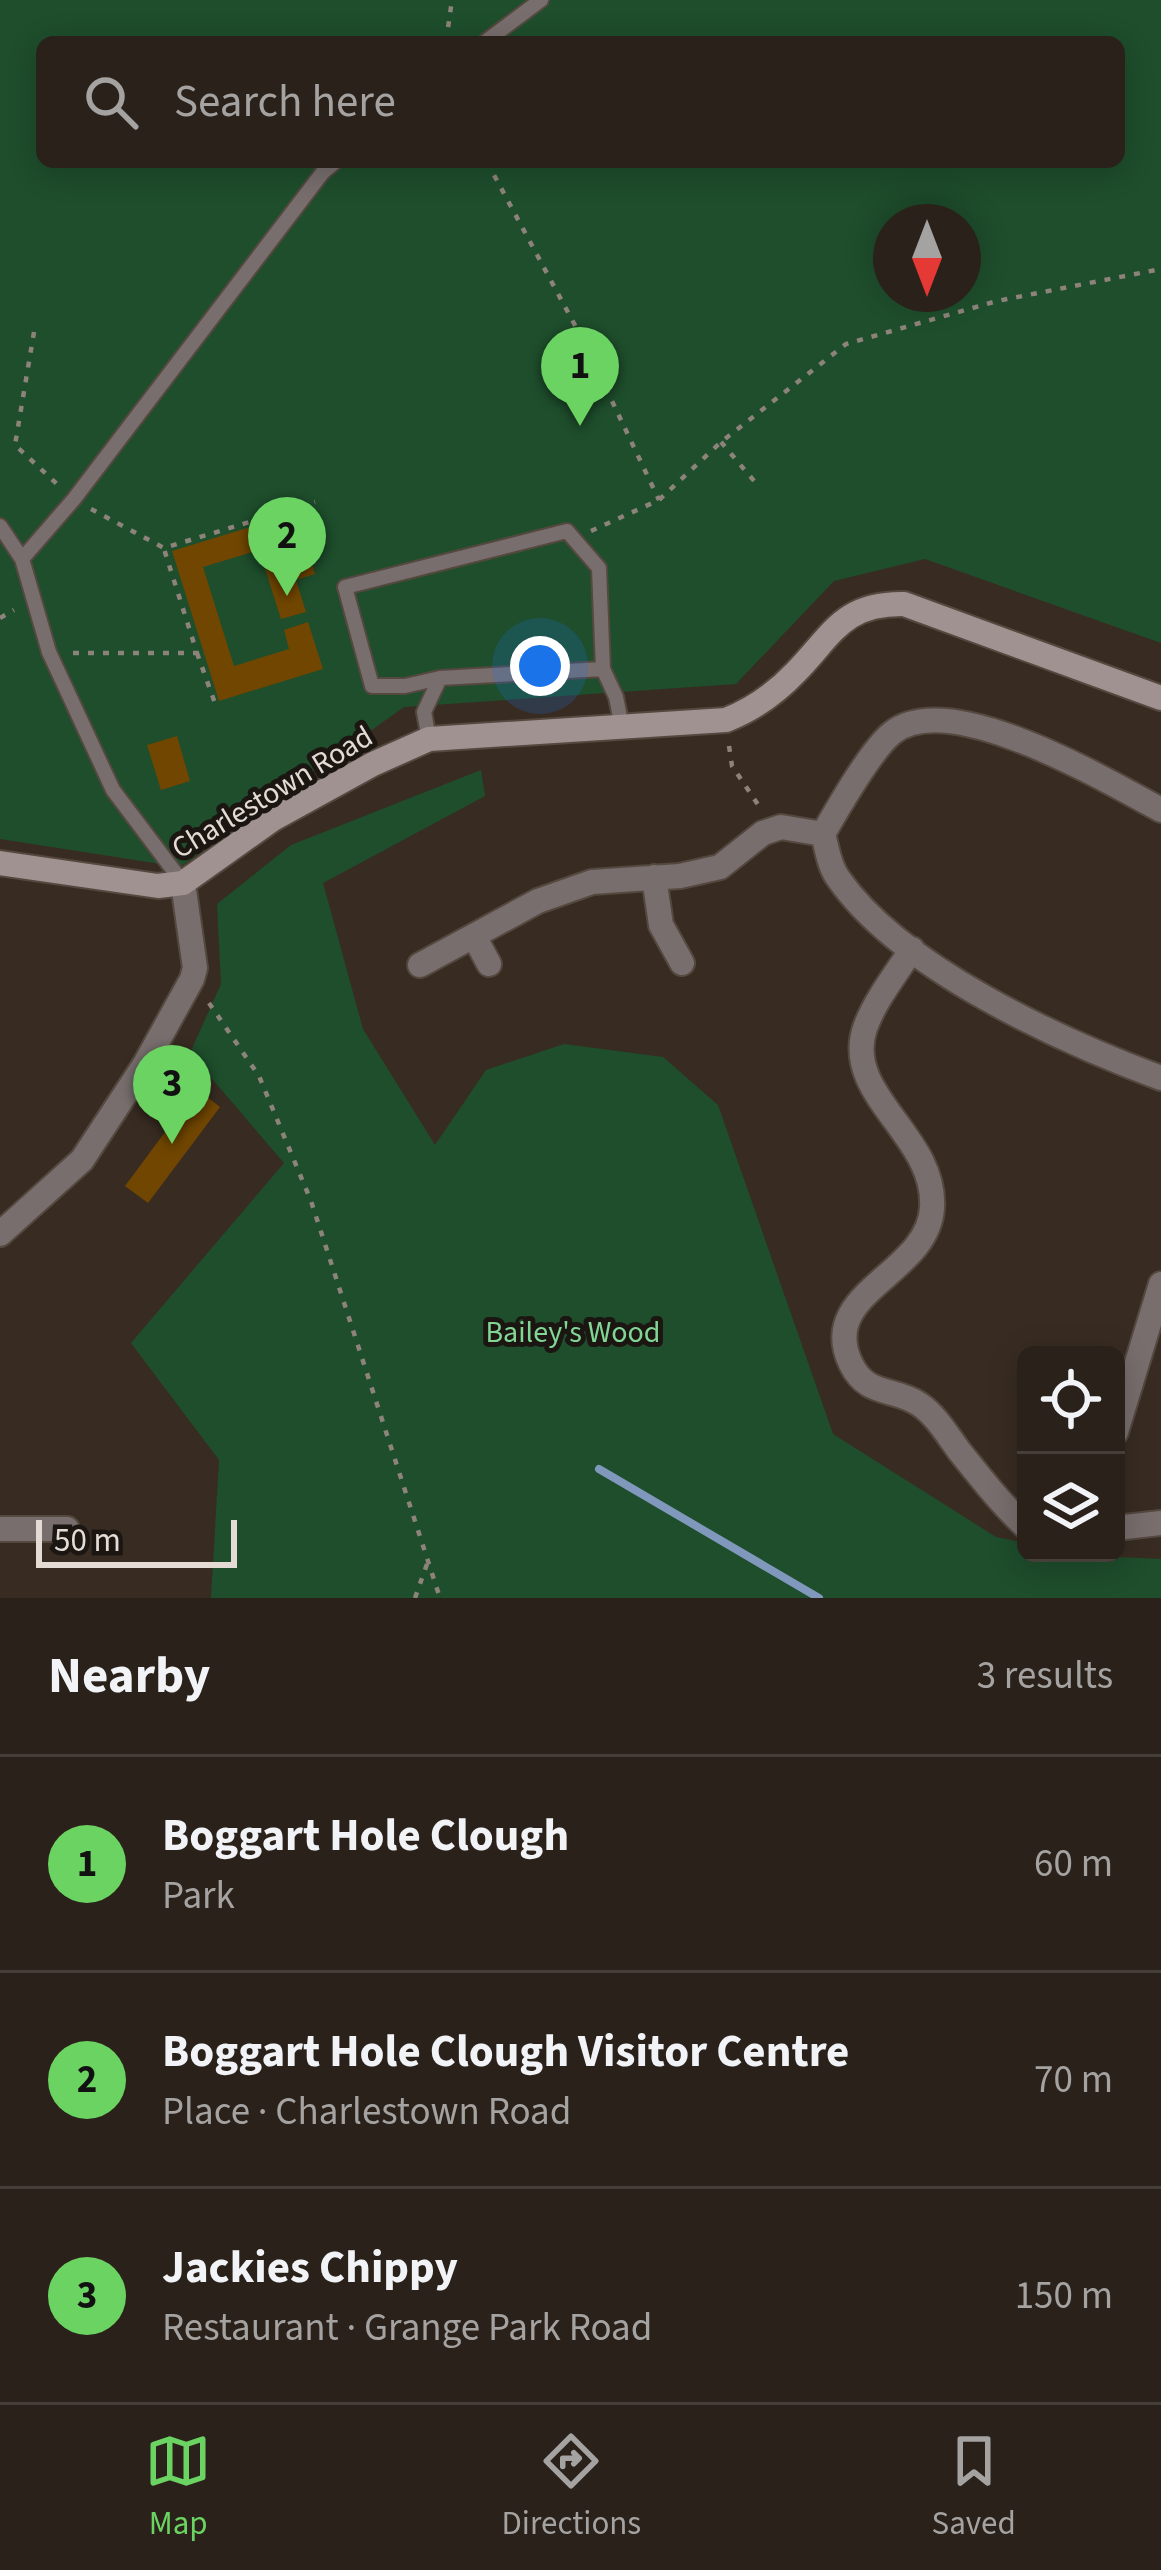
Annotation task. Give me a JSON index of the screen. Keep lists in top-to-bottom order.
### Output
{
  "streets": {
    "street": ["Charlestown Road"]
  },
  "parks": ["Bailey's Wood"],
  "scale_bar": "50 m",
  "north": "bottom",
  "page": {
    "search": "Search here",
    "pins": ["1", "2", "3"],
    "scale": "50 m",
    "heading": ["Nearby", "3 results"],
    "list": [
      {
        "mark": "1",
        "name": "Boggart Hole Clough",
        "note": "Park",
        "value": "60 m"
      },
      {
        "mark": "2",
        "name": "Boggart Hole Clough Visitor Centre",
        "note": "Place · Charlestown Road",
        "value": "70 m"
      },
      {
        "mark": "3",
        "name": "Jackies Chippy",
        "note": "Restaurant · Grange Park Road",
        "value": "150 m"
      }
    ],
    "nav": ["Map", "Directions", "Saved"]
  }
}
